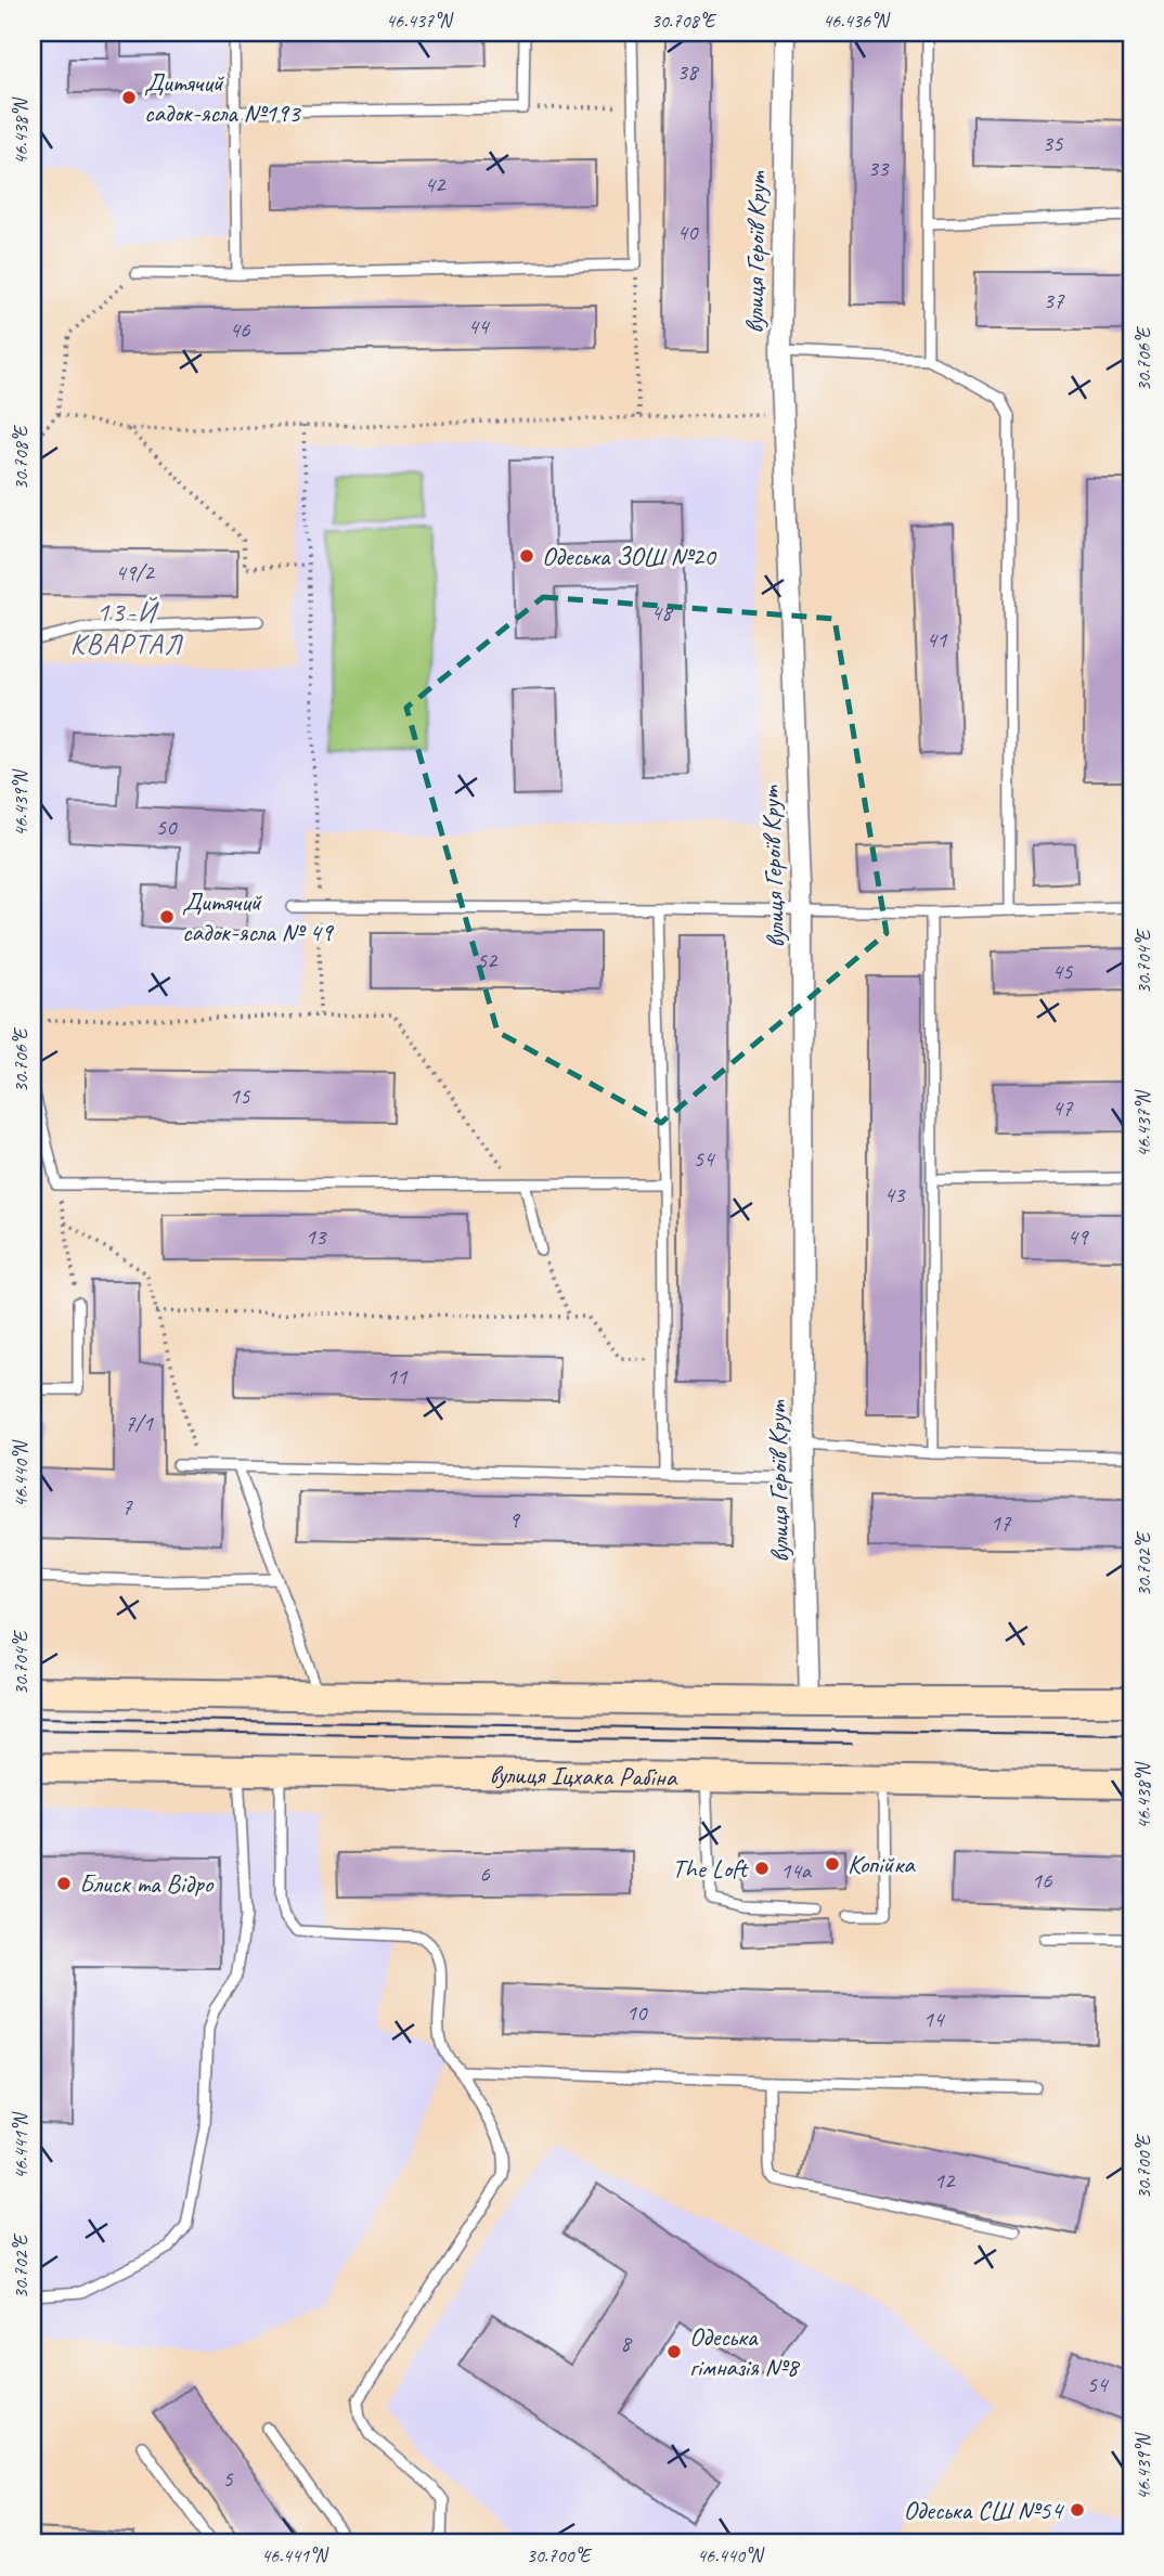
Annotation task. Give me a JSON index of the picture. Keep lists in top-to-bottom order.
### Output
{
  "streets": {
    "main road": ["вулиця Іцхака Рабіна"],
    "street": ["вулиця Героїв Крут"]
  },
  "districts": ["13-Й КВАРТАЛ"],
  "places": [
    "Дитячий садок-ясла №193",
    "Одеська ЗОШ №20",
    "Дитячий садок-ясла № 49",
    "Копійка",
    "The Loft",
    "Блиск та Відро",
    "Одеська гімназія №8",
    "Одеська СШ №54"
  ],
  "house_numbers": [
    "38",
    "35",
    "33",
    "42",
    "40",
    "37",
    "44",
    "46",
    "49/2",
    "48",
    "41",
    "50",
    "52",
    "45",
    "15",
    "47",
    "54",
    "43",
    "13",
    "49",
    "11",
    "7/1",
    "7",
    "9",
    "17",
    "14а",
    "6",
    "16",
    "10",
    "14",
    "12",
    "8",
    "54",
    "5"
  ],
  "coordinates": [
    "46.437°N",
    "30.708°E",
    "46.436°N",
    "46.438°N",
    "30.706°E",
    "46.439°N",
    "30.704°E",
    "46.440°N",
    "30.702°E",
    "46.441°N",
    "30.700°E"
  ]
}
